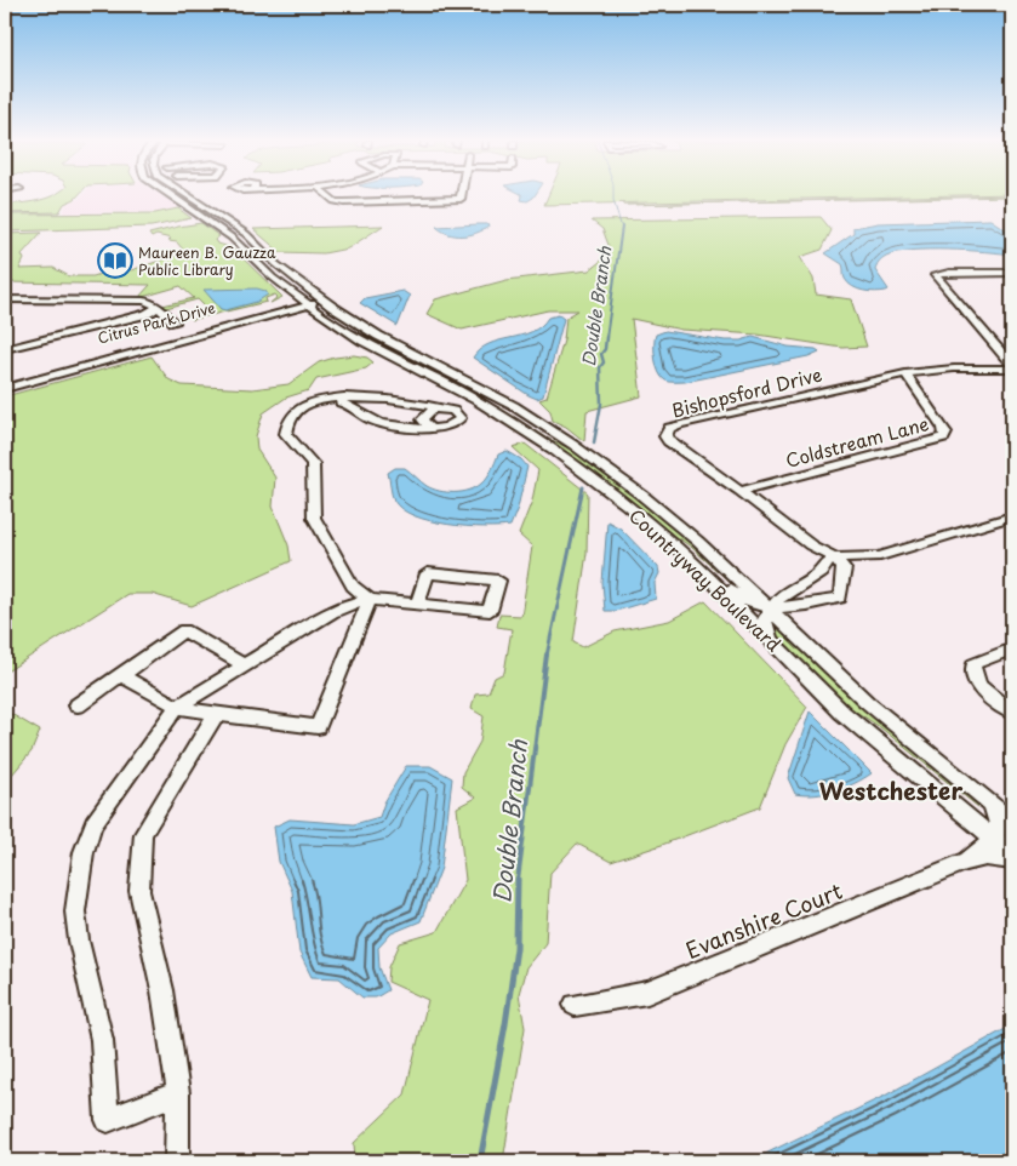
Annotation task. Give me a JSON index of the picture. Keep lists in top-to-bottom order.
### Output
{
  "streets": {
    "street": [
      "Citrus Park Drive",
      "Bishopsford Drive",
      "Coldstream Lane",
      "Countryway Boulevard",
      "Evanshire Court"
    ]
  },
  "crossings": [
    ["Citrus Park Drive", "Countryway Boulevard"],
    ["Bishopsford Drive", "Coldstream Lane"],
    ["Countryway Boulevard", "Evanshire Court"]
  ],
  "districts": ["Westchester"],
  "water": ["Double Branch"],
  "places": {
    "library": ["Maureen B. Gauzza Public Library"]
  }
}
